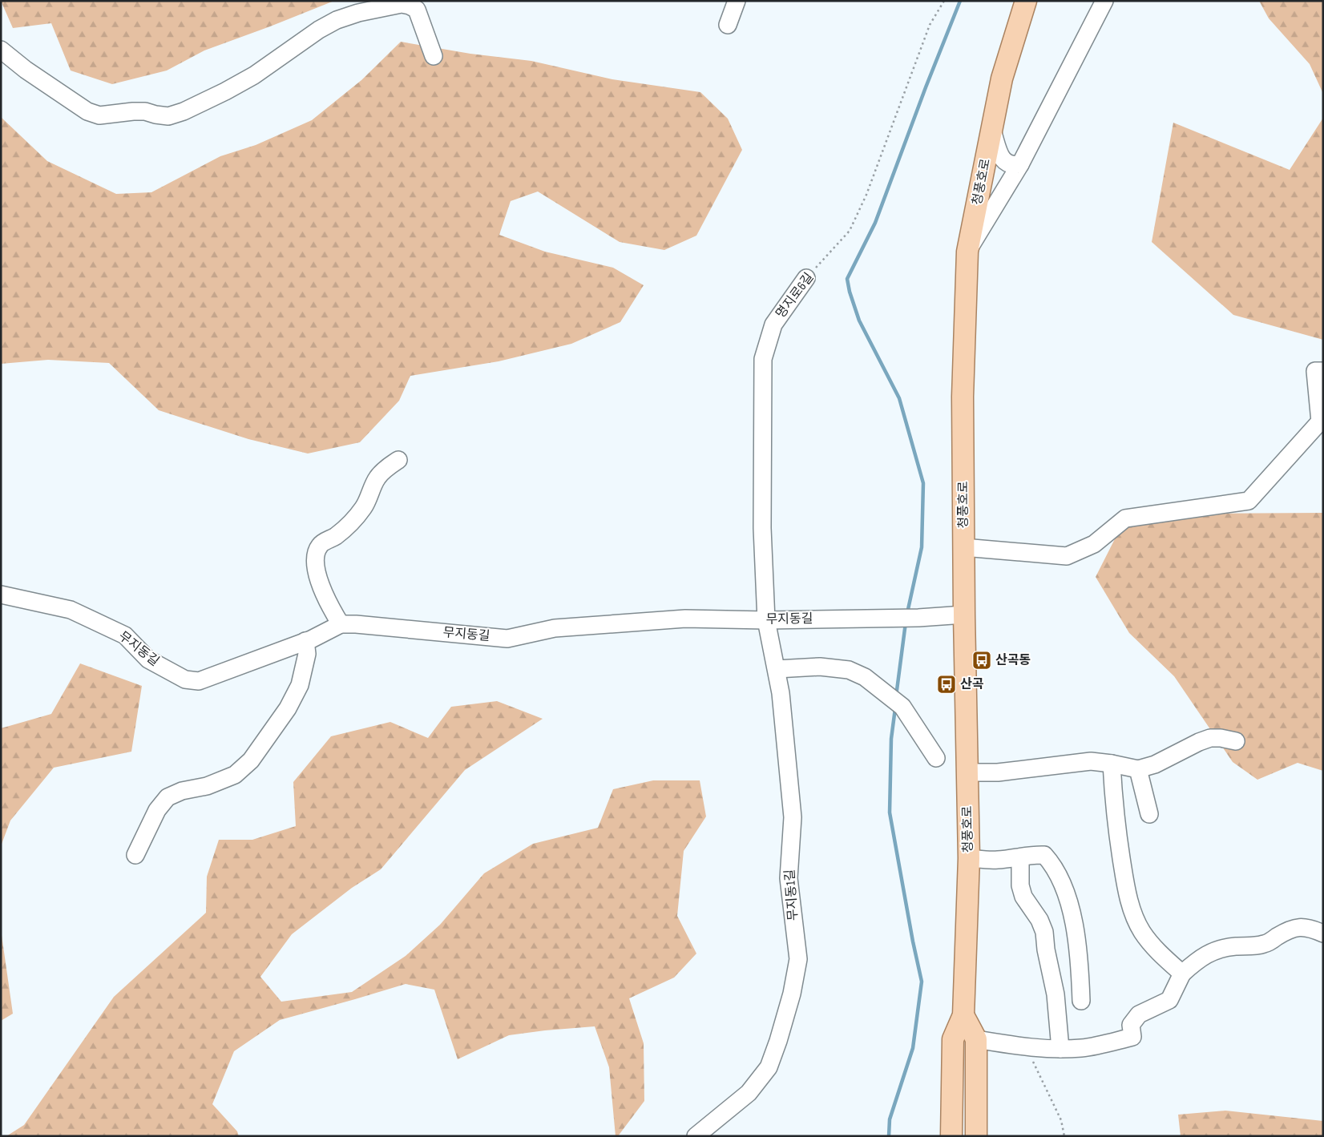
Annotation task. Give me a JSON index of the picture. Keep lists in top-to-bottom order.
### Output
{
  "streets": {
    "main road": ["청풍호로"],
    "street": ["명지로6길", "무지동길", "무지동1길"]
  },
  "crossings": [
    ["청풍호로", "무지동길"],
    ["명지로6길", "무지동길"],
    ["명지로6길", "무지동1길"],
    ["무지동길", "무지동1길"]
  ],
  "places": {
    "bus stop": ["산곡동", "산곡"]
  }
}
